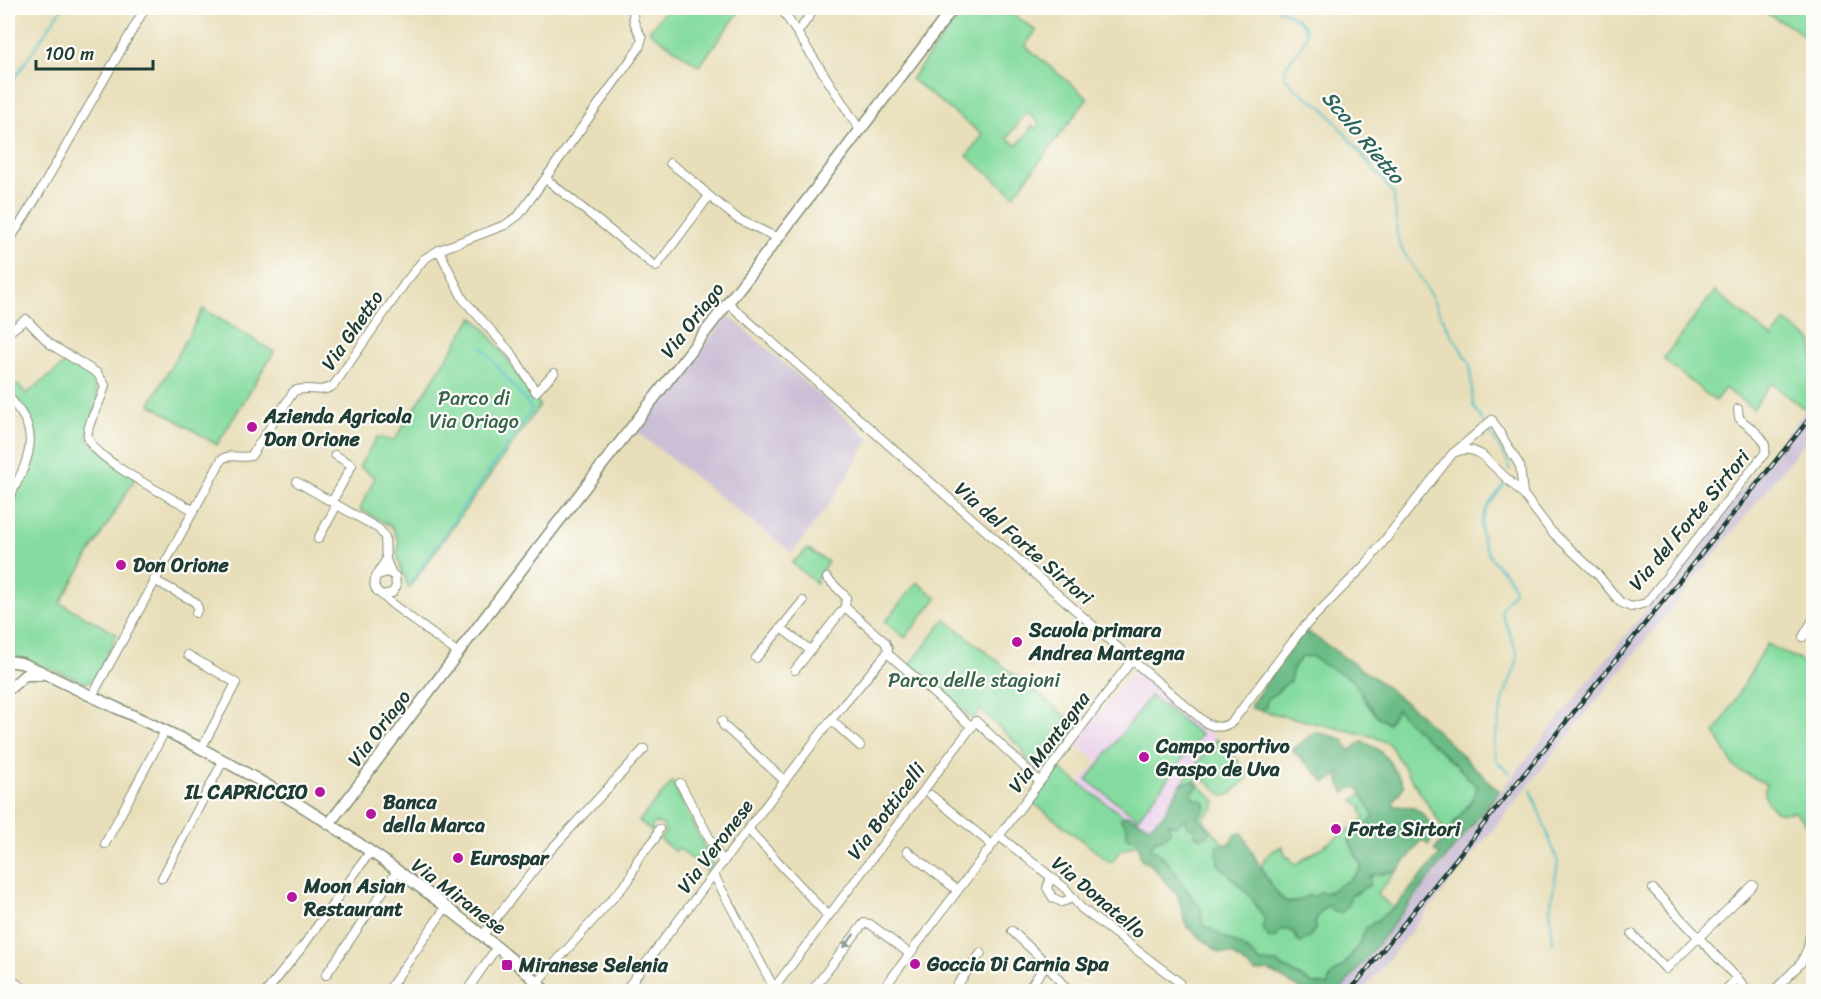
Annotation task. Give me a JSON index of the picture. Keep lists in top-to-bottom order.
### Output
{
  "streets": {
    "street": [
      "Via Oriago",
      "Via Ghetto",
      "Via del Forte Sirtori",
      "Via Mantegna",
      "Via Botticelli",
      "Via Veronese",
      "Via Miranese",
      "Via Donatello"
    ]
  },
  "crossings": [
    ["Via Oriago", "Via del Forte Sirtori"],
    ["Via Oriago", "Via Miranese"],
    ["Via Ghetto", "Via Miranese"],
    ["Via del Forte Sirtori", "Via Mantegna"],
    ["Via Mantegna", "Via Donatello"]
  ],
  "water": ["Scolo Rietto"],
  "parks": ["Parco di Via Oriago", "Parco delle stagioni"],
  "places": {
    "other": [
      "Azienda Agricola Don Orione",
      "Don Orione",
      "Scuola primara Andrea Mantegna",
      "Campo sportivo Graspo de Uva",
      "IL CAPRICCIO",
      "Banca della Marca",
      "Forte Sirtori",
      "Eurospar",
      "Moon Asian Restaurant",
      "Goccia Di Carnia Spa"
    ],
    "transit": ["Miranese Selenia"]
  },
  "scale_bar": "100 m"
}
